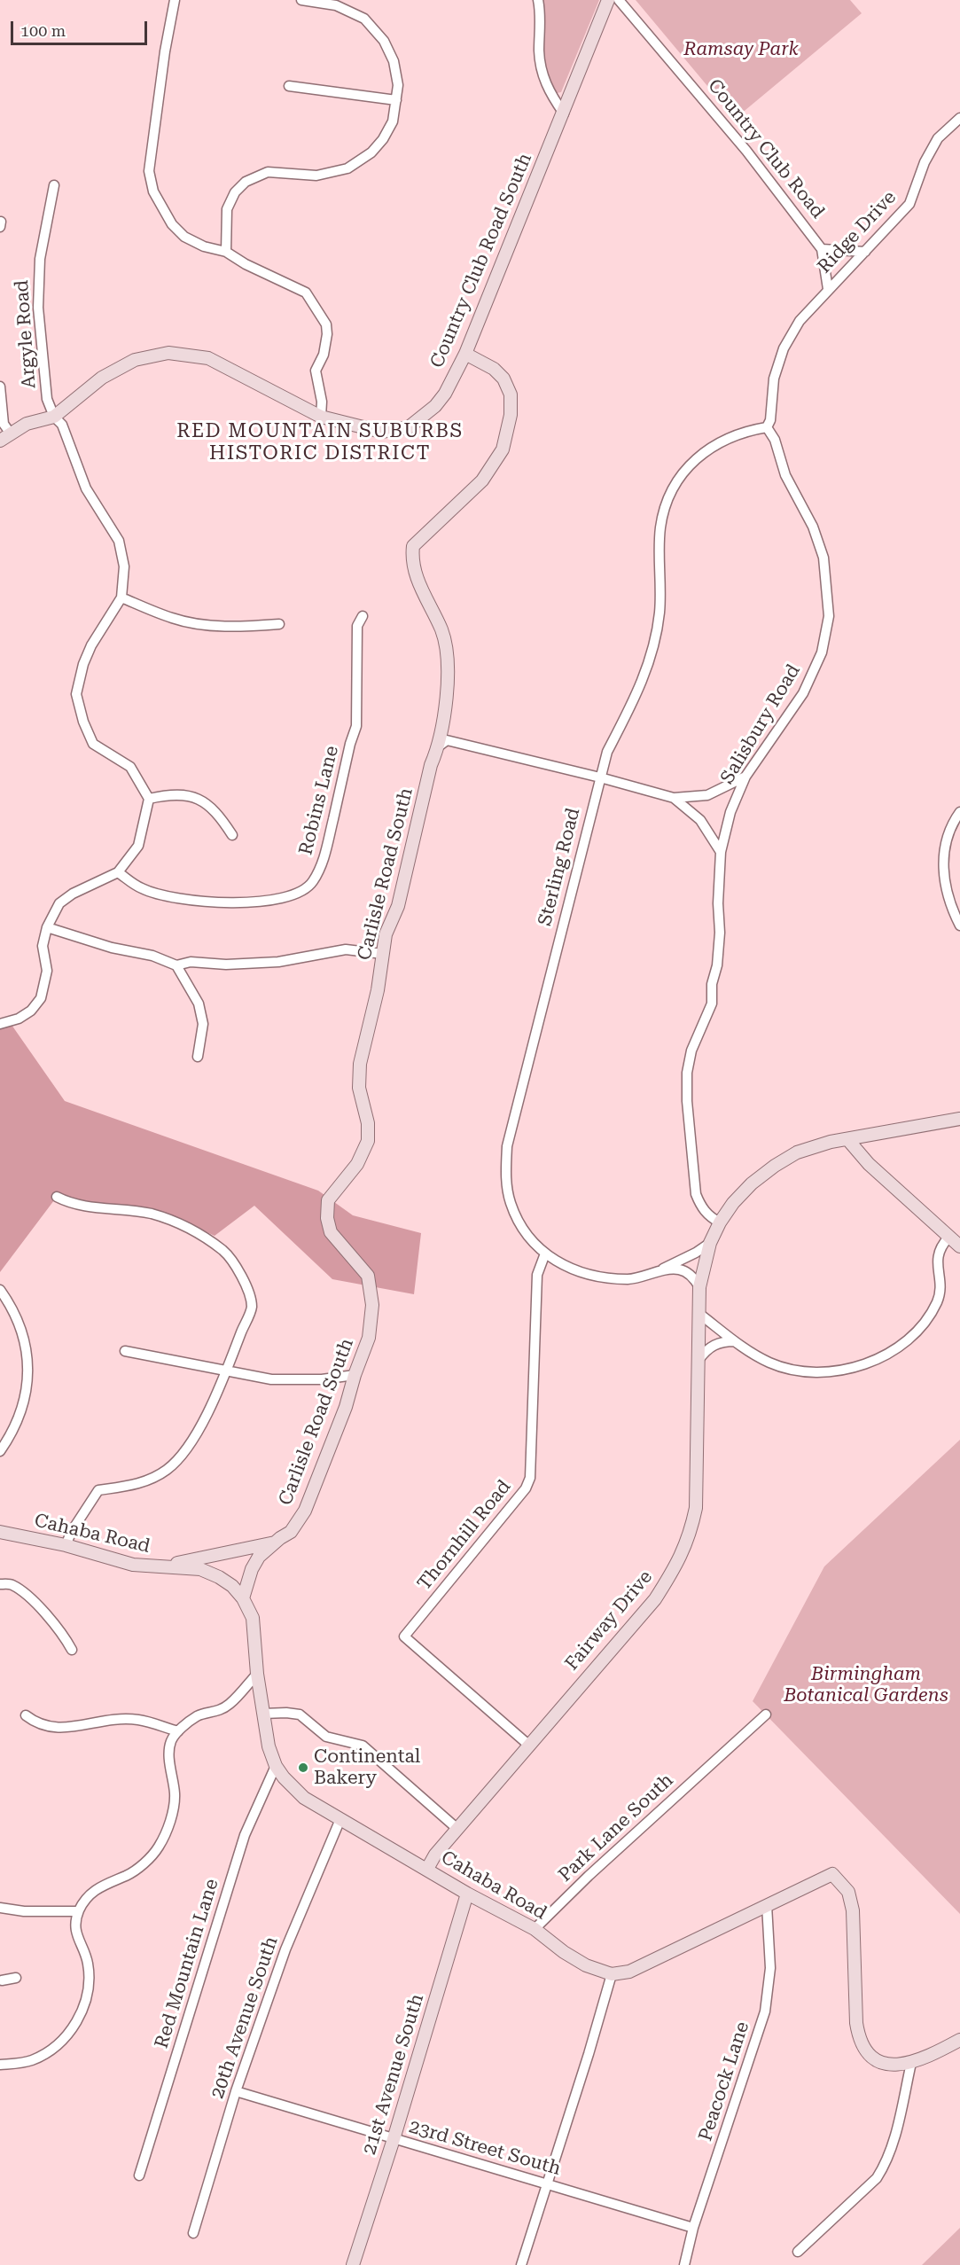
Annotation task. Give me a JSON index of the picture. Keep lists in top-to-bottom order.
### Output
{
  "streets": {
    "street": [
      "Country Club Road",
      "Ridge Drive",
      "Country Club Road South",
      "Argyle Road",
      "Salisbury Road",
      "Robins Lane",
      "Sterling Road",
      "Carlisle Road South",
      "Cahaba Road",
      "Thornhill Road",
      "Fairway Drive",
      "Park Lane South",
      "Red Mountain Lane",
      "20th Avenue South",
      "21st Avenue South",
      "Peacock Lane",
      "23rd Street South"
    ]
  },
  "crossings": [
    ["Country Club Road", "Ridge Drive"],
    ["Country Club Road South", "Argyle Road"],
    ["Country Club Road South", "Carlisle Road South"],
    ["Salisbury Road", "Sterling Road"],
    ["Salisbury Road", "Fairway Drive"],
    ["Sterling Road", "Thornhill Road"],
    ["Sterling Road", "Fairway Drive"],
    ["Carlisle Road South", "Cahaba Road"],
    ["Cahaba Road", "Fairway Drive"],
    ["Cahaba Road", "Park Lane South"],
    ["Cahaba Road", "Red Mountain Lane"],
    ["Cahaba Road", "20th Avenue South"],
    ["Cahaba Road", "21st Avenue South"],
    ["Thornhill Road", "Fairway Drive"],
    ["20th Avenue South", "23rd Street South"],
    ["21st Avenue South", "23rd Street South"],
    ["Peacock Lane", "23rd Street South"]
  ],
  "districts": ["RED MOUNTAIN SUBURBS HISTORIC DISTRICT"],
  "parks": ["Ramsay Park", "Birmingham Botanical Gardens"],
  "places": ["Continental Bakery"],
  "scale_bar": "100 m"
}
